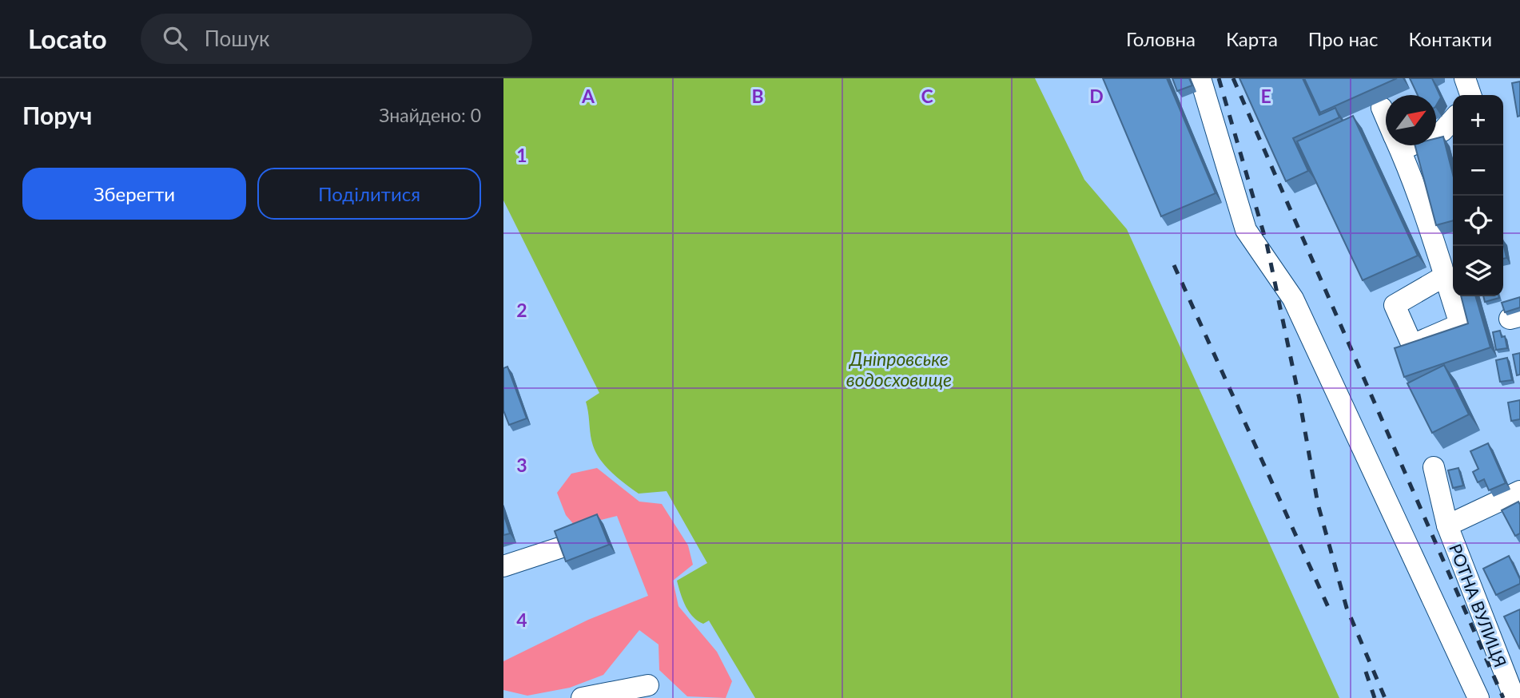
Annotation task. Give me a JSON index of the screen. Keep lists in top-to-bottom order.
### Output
{
  "streets": {
    "street": ["РОТНА ВУЛИЦЯ"]
  },
  "water": ["Дніпровське водосховище"],
  "north": "top right",
  "page": {
    "header": "Locato",
    "search": "Пошук",
    "nav": [
      "Головна",
      "Карта",
      "Про нас",
      "Контакти"
    ],
    "heading": ["Поруч", "Знайдено: 0"],
    "map_buttons": ["+", "−"],
    "buttons": ["Зберегти", "Поділитися"]
  },
  "grid": {
    "columns": [
      "A",
      "B",
      "C",
      "D",
      "E"
    ],
    "rows": [
      "1",
      "2",
      "3",
      "4"
    ]
  }
}
